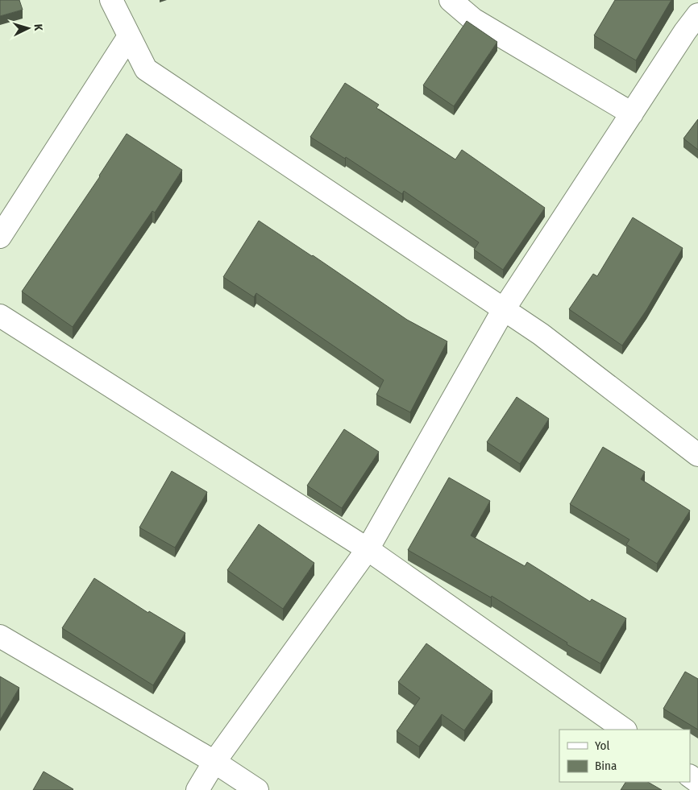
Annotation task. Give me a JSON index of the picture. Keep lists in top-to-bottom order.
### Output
{
  "legend": ["Yol", "Bina"],
  "north": "right"
}
